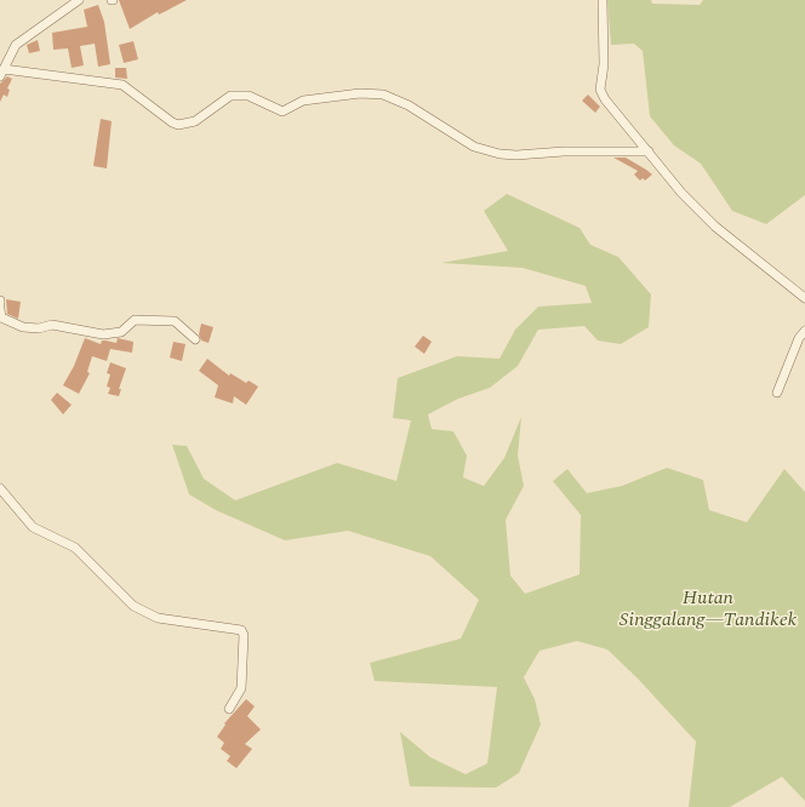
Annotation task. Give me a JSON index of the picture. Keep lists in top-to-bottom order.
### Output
{
  "parks": ["Hutan Singgalang—Tandikek"]
}
